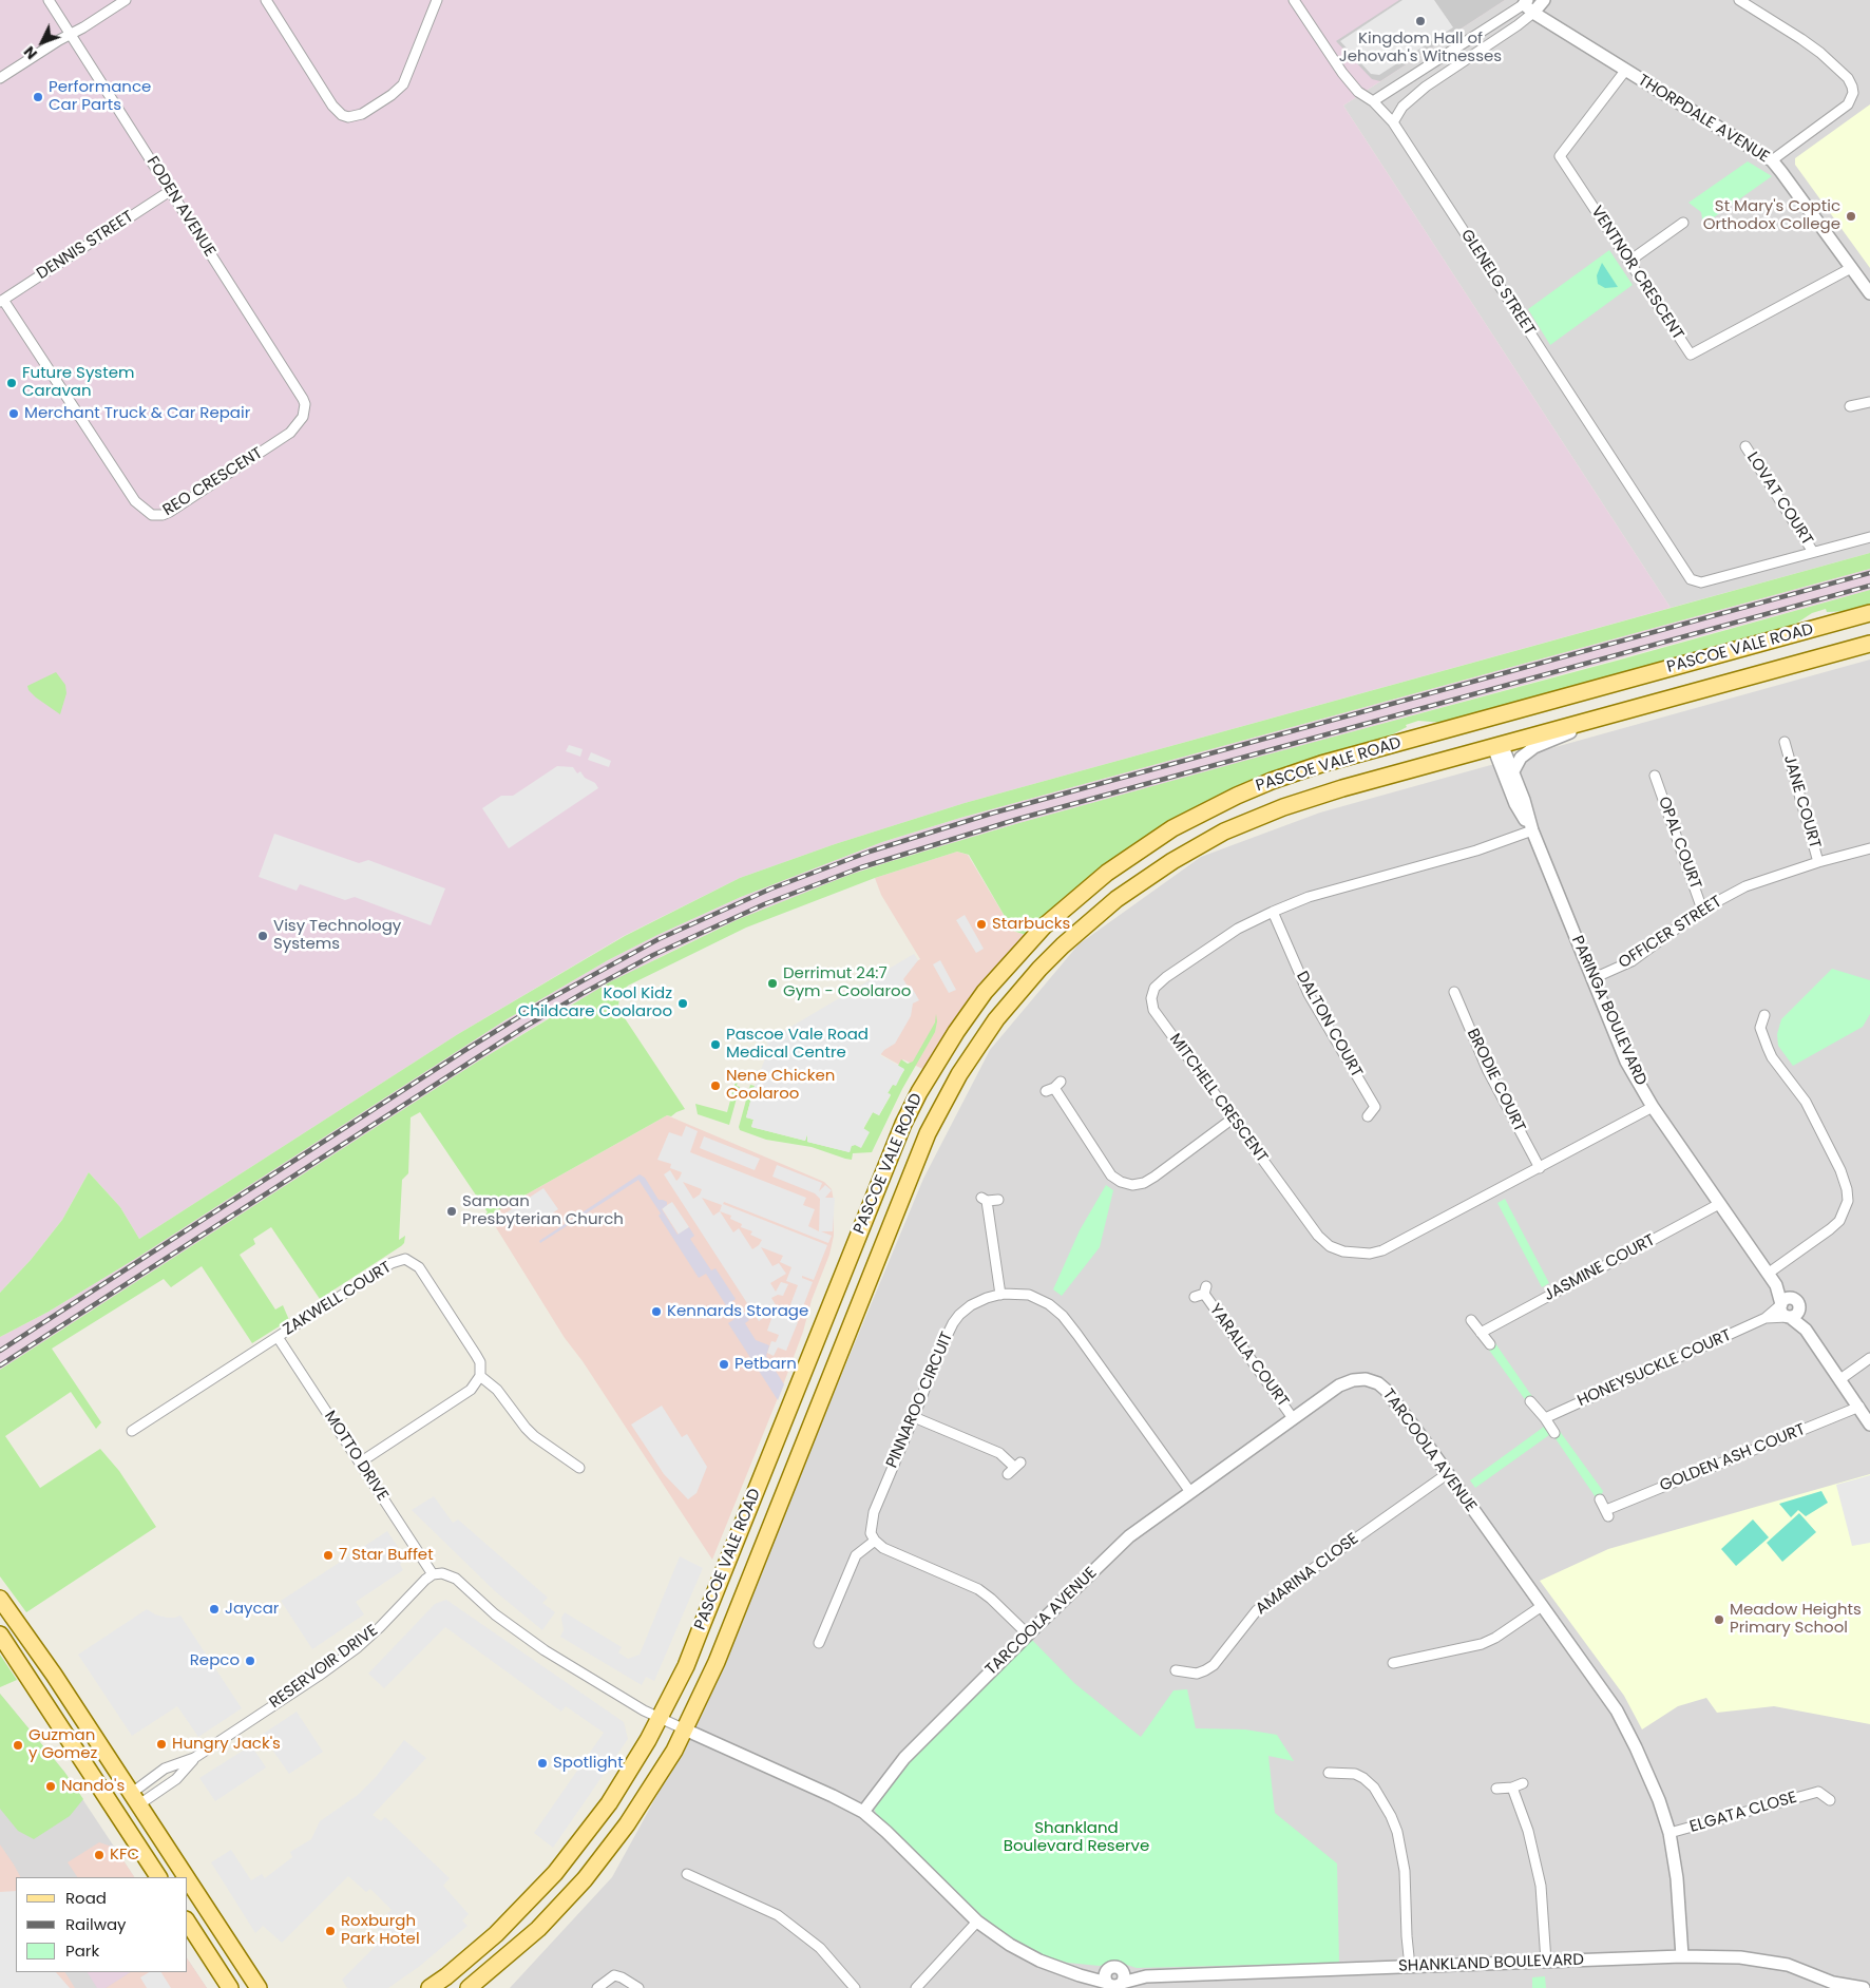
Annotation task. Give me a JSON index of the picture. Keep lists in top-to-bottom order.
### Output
{
  "streets": {
    "main road": ["PASCOE VALE ROAD"],
    "street": [
      "THORPDALE AVENUE",
      "FODEN AVENUE",
      "DENNIS STREET",
      "VENTNOR CRESCENT",
      "GLENELG STREET",
      "REO CRESCENT",
      "LOVAT COURT",
      "JANE COURT",
      "OPAL COURT",
      "OFFICER STREET",
      "PARINGA BOULEVARD",
      "DALTON COURT",
      "BRODIE COURT",
      "MITCHELL CRESCENT",
      "JASMINE COURT",
      "ZAKWELL COURT",
      "YARALLA COURT",
      "HONEYSUCKLE COURT",
      "PINNAROO CIRCUIT",
      "TARCOOLA AVENUE",
      "MOTTO DRIVE",
      "GOLDEN ASH COURT",
      "AMARINA CLOSE",
      "RESERVOIR DRIVE",
      "ELGATA CLOSE",
      "SHANKLAND BOULEVARD"
    ]
  },
  "crossings": [
    ["THORPDALE AVENUE", "VENTNOR CRESCENT"],
    ["FODEN AVENUE", "DENNIS STREET"],
    ["FODEN AVENUE", "REO CRESCENT"],
    ["DENNIS STREET", "REO CRESCENT"],
    ["GLENELG STREET", "LOVAT COURT"],
    ["PASCOE VALE ROAD", "PARINGA BOULEVARD"],
    ["PASCOE VALE ROAD", "SHANKLAND BOULEVARD"],
    ["JANE COURT", "OFFICER STREET"],
    ["OPAL COURT", "OFFICER STREET"],
    ["OFFICER STREET", "PARINGA BOULEVARD"],
    ["PARINGA BOULEVARD", "MITCHELL CRESCENT"],
    ["PARINGA BOULEVARD", "JASMINE COURT"],
    ["PARINGA BOULEVARD", "HONEYSUCKLE COURT"],
    ["DALTON COURT", "MITCHELL CRESCENT"],
    ["BRODIE COURT", "MITCHELL CRESCENT"],
    ["ZAKWELL COURT", "MOTTO DRIVE"],
    ["YARALLA COURT", "TARCOOLA AVENUE"],
    ["PINNAROO CIRCUIT", "TARCOOLA AVENUE"],
    ["TARCOOLA AVENUE", "AMARINA CLOSE"],
    ["TARCOOLA AVENUE", "ELGATA CLOSE"],
    ["TARCOOLA AVENUE", "SHANKLAND BOULEVARD"],
    ["MOTTO DRIVE", "RESERVOIR DRIVE"]
  ],
  "parks": ["Shankland Boulevard Reserve"],
  "places": [
    "Kingdom Hall of Jehovah's Witnesses",
    "Performance Car Parts",
    "St Mary's Coptic Orthodox College",
    "Future System Caravan",
    "Merchant Truck & Car Repair",
    "Starbucks",
    "Visy Technology Systems",
    "Derrimut 24:7 Gym - Coolaroo",
    "Kool Kidz Childcare Coolaroo",
    "Pascoe Vale Road Medical Centre",
    "Nene Chicken Coolaroo",
    "Samoan Presbyterian Church",
    "Kennards Storage",
    "Petbarn",
    "7 Star Buffet",
    "Jaycar",
    "Meadow Heights Primary School",
    "Repco",
    "Hungry Jack's",
    "Guzman y Gomez",
    "Spotlight",
    "Nando's",
    "KFC",
    "Roxburgh Park Hotel"
  ],
  "legend": ["Road", "Railway", "Park"],
  "north": "bottom left"
}
